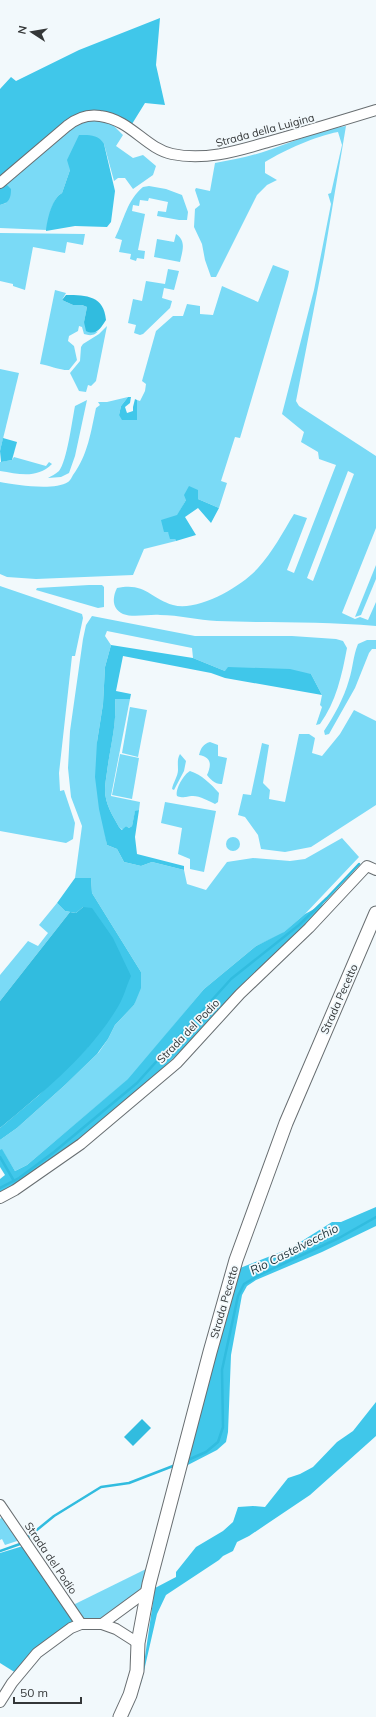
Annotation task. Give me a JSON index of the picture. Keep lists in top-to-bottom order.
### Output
{
  "streets": {
    "main road": ["Strada Pecetto"],
    "street": ["Strada della Luigina", "Strada del Podio"]
  },
  "water": ["Rio Castelvecchio"],
  "scale_bar": "50 m",
  "north": "left"
}
